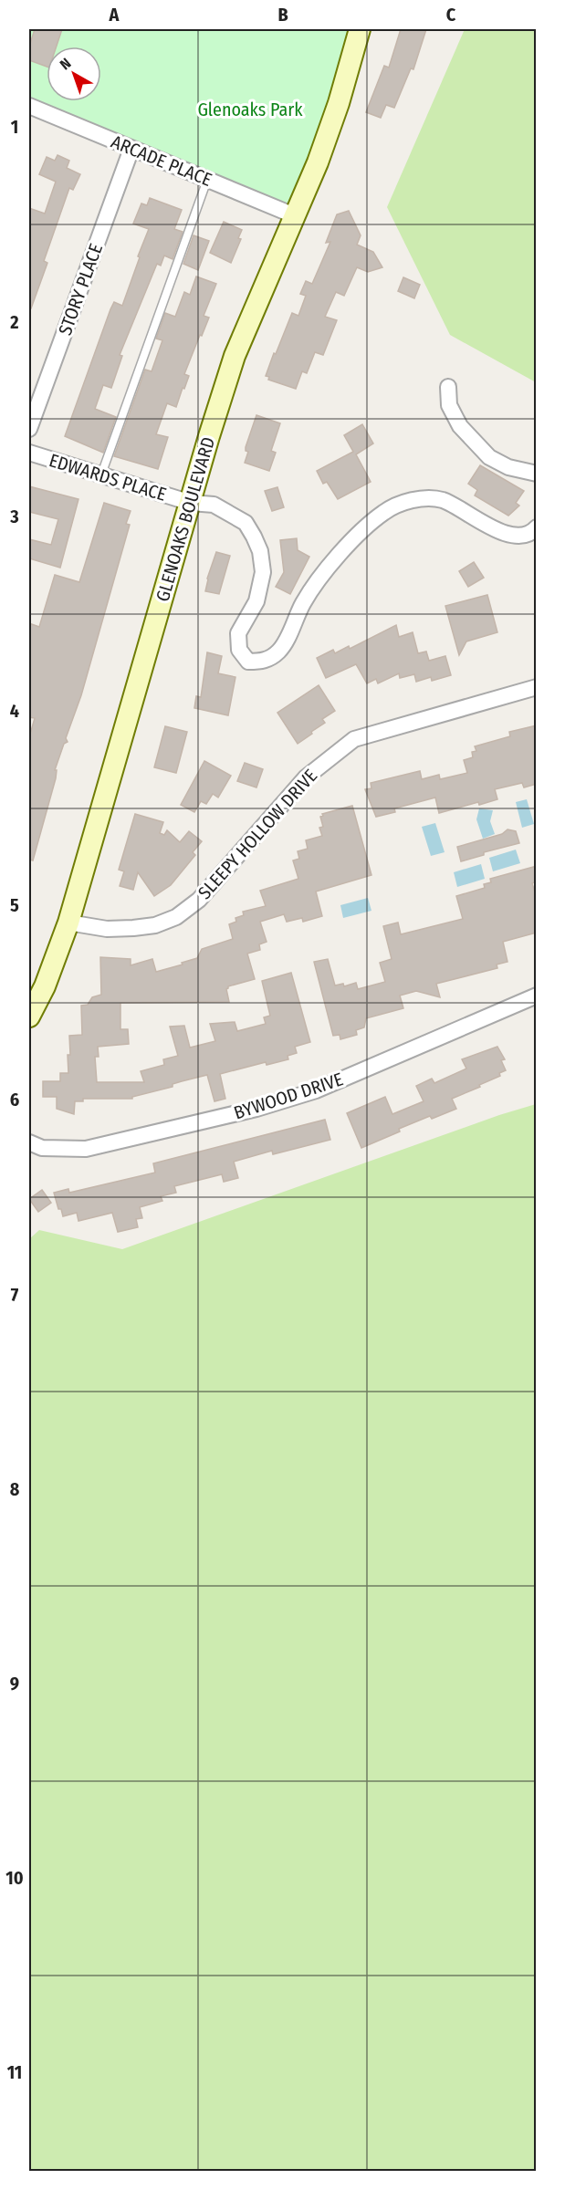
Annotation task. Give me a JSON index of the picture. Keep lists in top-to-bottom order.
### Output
{
  "streets": {
    "street": [
      "ARCADE PLACE",
      "STORY PLACE",
      "EDWARDS PLACE",
      "GLENOAKS BOULEVARD",
      "SLEEPY HOLLOW DRIVE",
      "BYWOOD DRIVE"
    ]
  },
  "crossings": [
    ["ARCADE PLACE", "STORY PLACE"],
    ["ARCADE PLACE", "GLENOAKS BOULEVARD"],
    ["EDWARDS PLACE", "GLENOAKS BOULEVARD"],
    ["GLENOAKS BOULEVARD", "SLEEPY HOLLOW DRIVE"]
  ],
  "parks": ["Glenoaks Park"],
  "north": "top left",
  "grid": {
    "columns": ["A", "B", "C"],
    "rows": [
      "1",
      "2",
      "3",
      "4",
      "5",
      "6",
      "7",
      "8",
      "9",
      "10",
      "11"
    ]
  }
}
